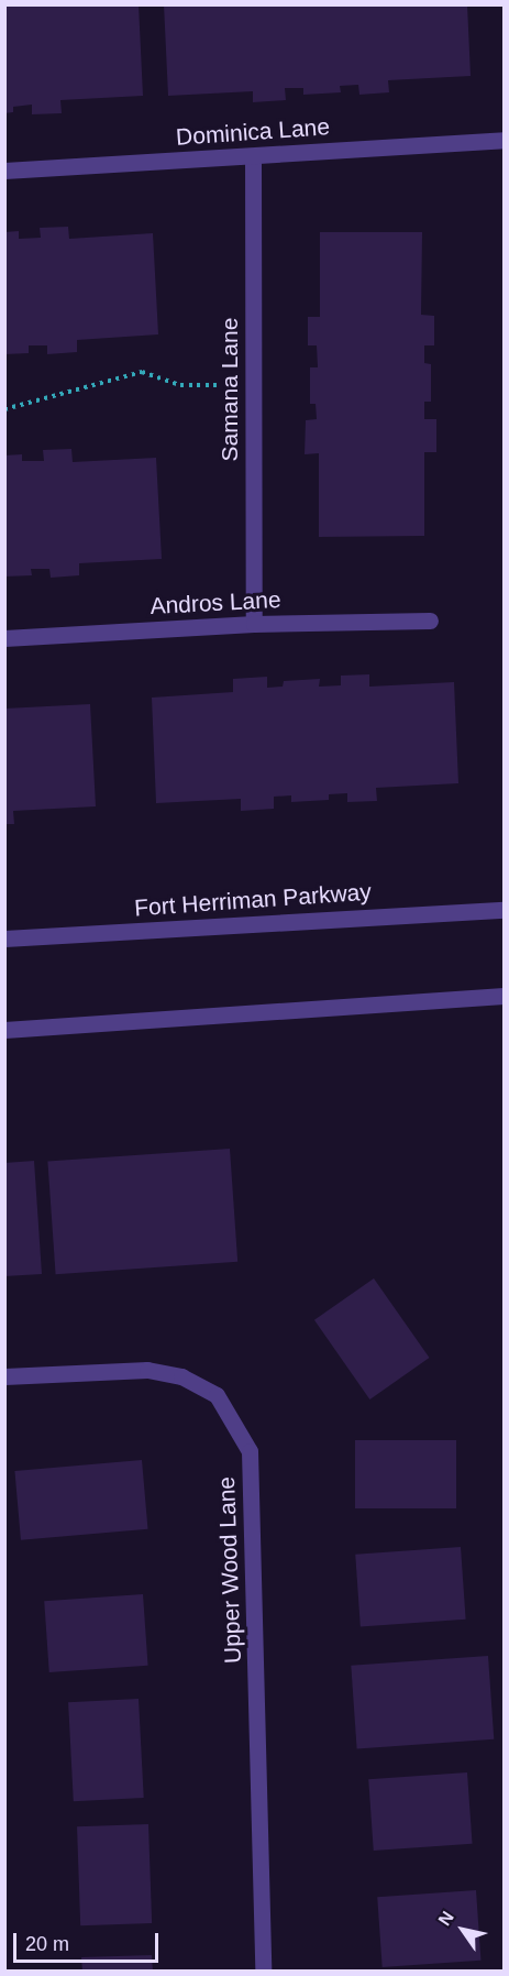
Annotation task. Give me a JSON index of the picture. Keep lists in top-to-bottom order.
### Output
{
  "streets": {
    "street": [
      "Dominica Lane",
      "Samana Lane",
      "Andros Lane",
      "Fort Herriman Parkway",
      "Upper Wood Lane"
    ]
  },
  "crossings": [
    ["Dominica Lane", "Samana Lane"],
    ["Samana Lane", "Andros Lane"]
  ],
  "scale_bar": "20 m",
  "north": "top left"
}
